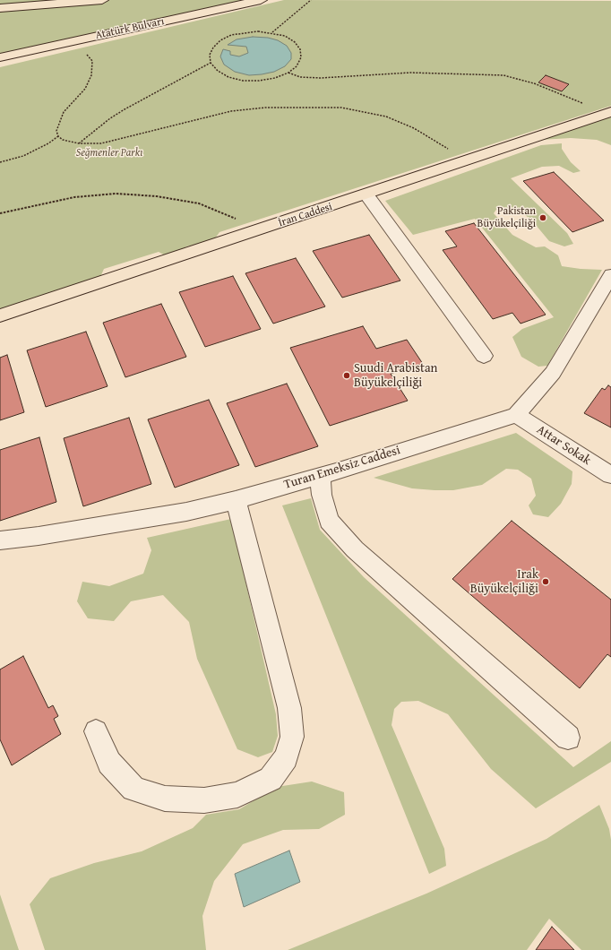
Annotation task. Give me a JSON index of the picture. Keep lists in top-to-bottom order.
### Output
{
  "streets": {
    "main road": ["Atatürk Bulvarı", "İran Caddesi"],
    "street": ["Attar Sokak", "Turan Emeksiz Caddesi"]
  },
  "crossings": [
    ["Attar Sokak", "Turan Emeksiz Caddesi"]
  ],
  "parks": ["Seğmenler Parkı"],
  "places": ["Pakistan Büyükelçiliği", "Suudi Arabistan Büyükelçiliği", "Irak Büyükelçiliği"]
}
